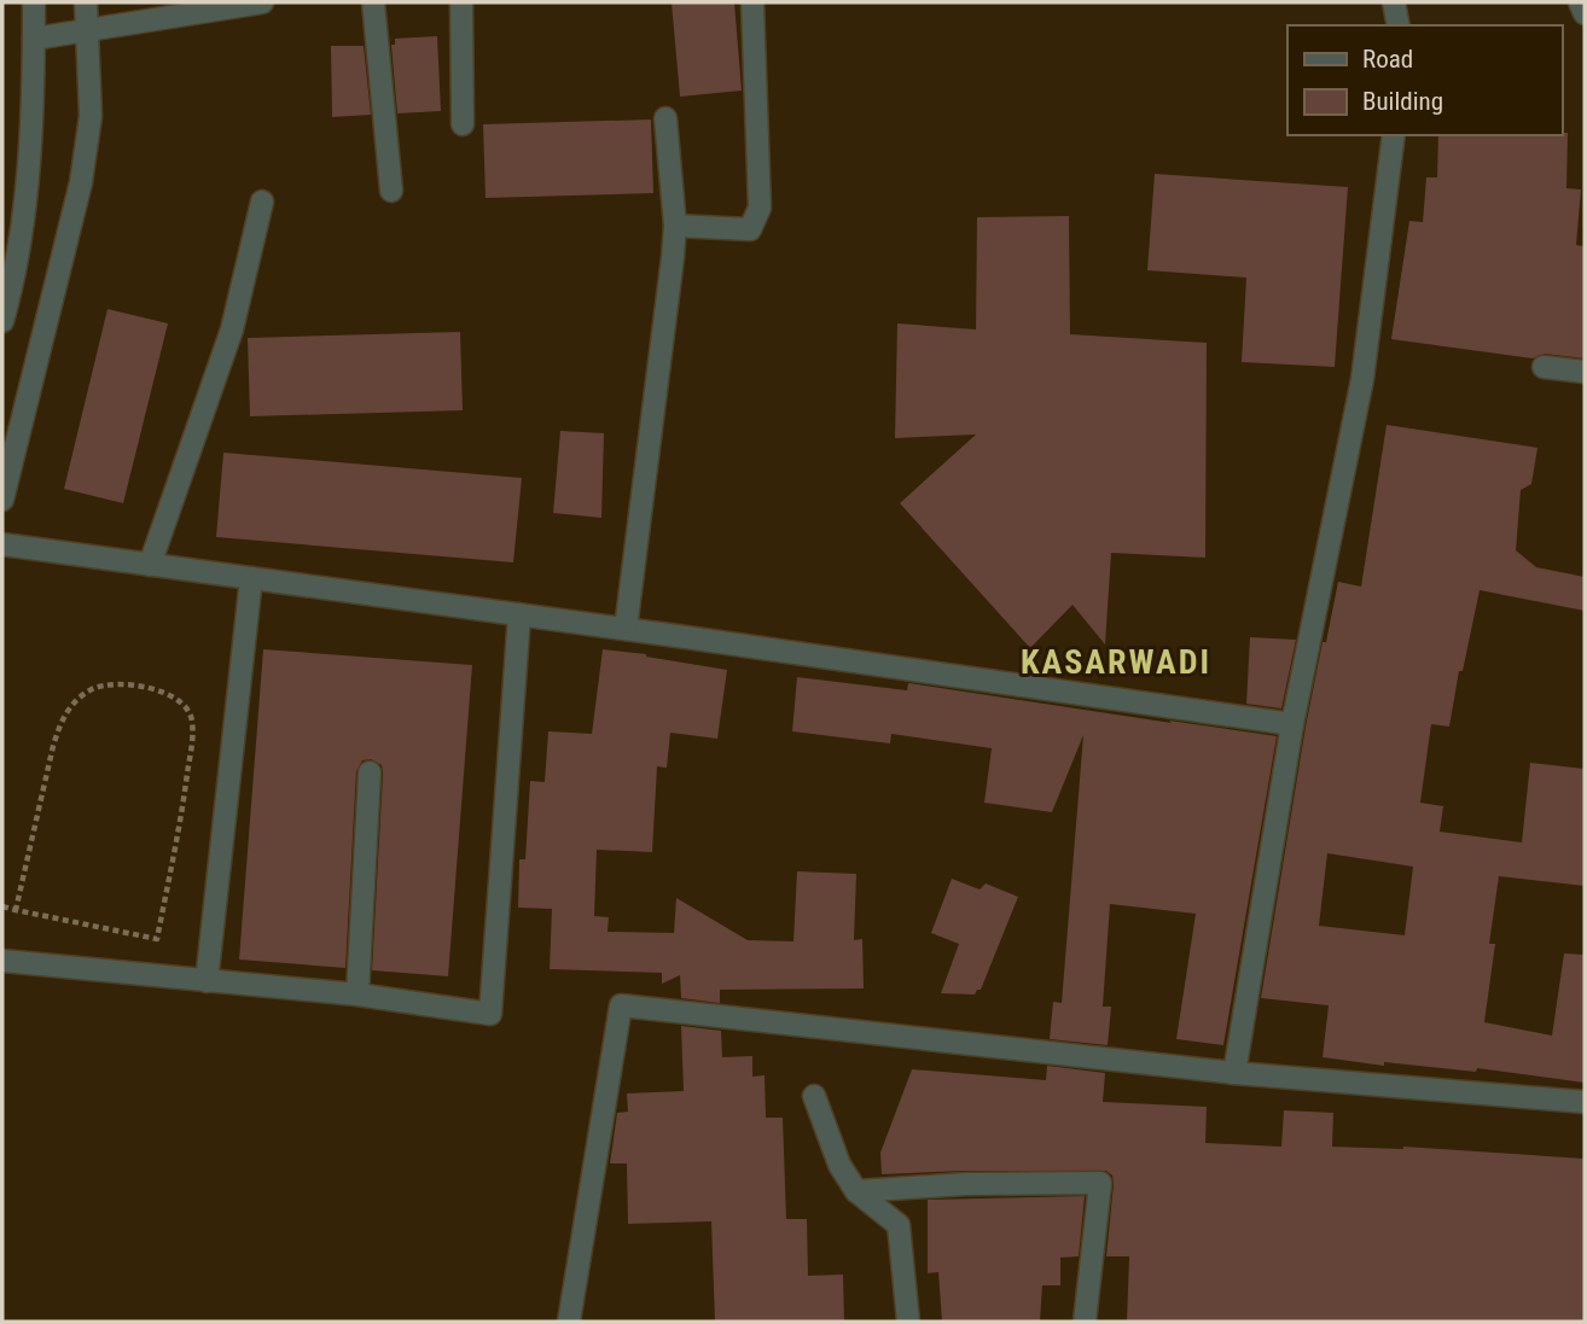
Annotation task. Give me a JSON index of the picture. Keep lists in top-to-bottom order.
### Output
{
  "districts": ["KASARWADI"],
  "legend": ["Road", "Building"]
}
